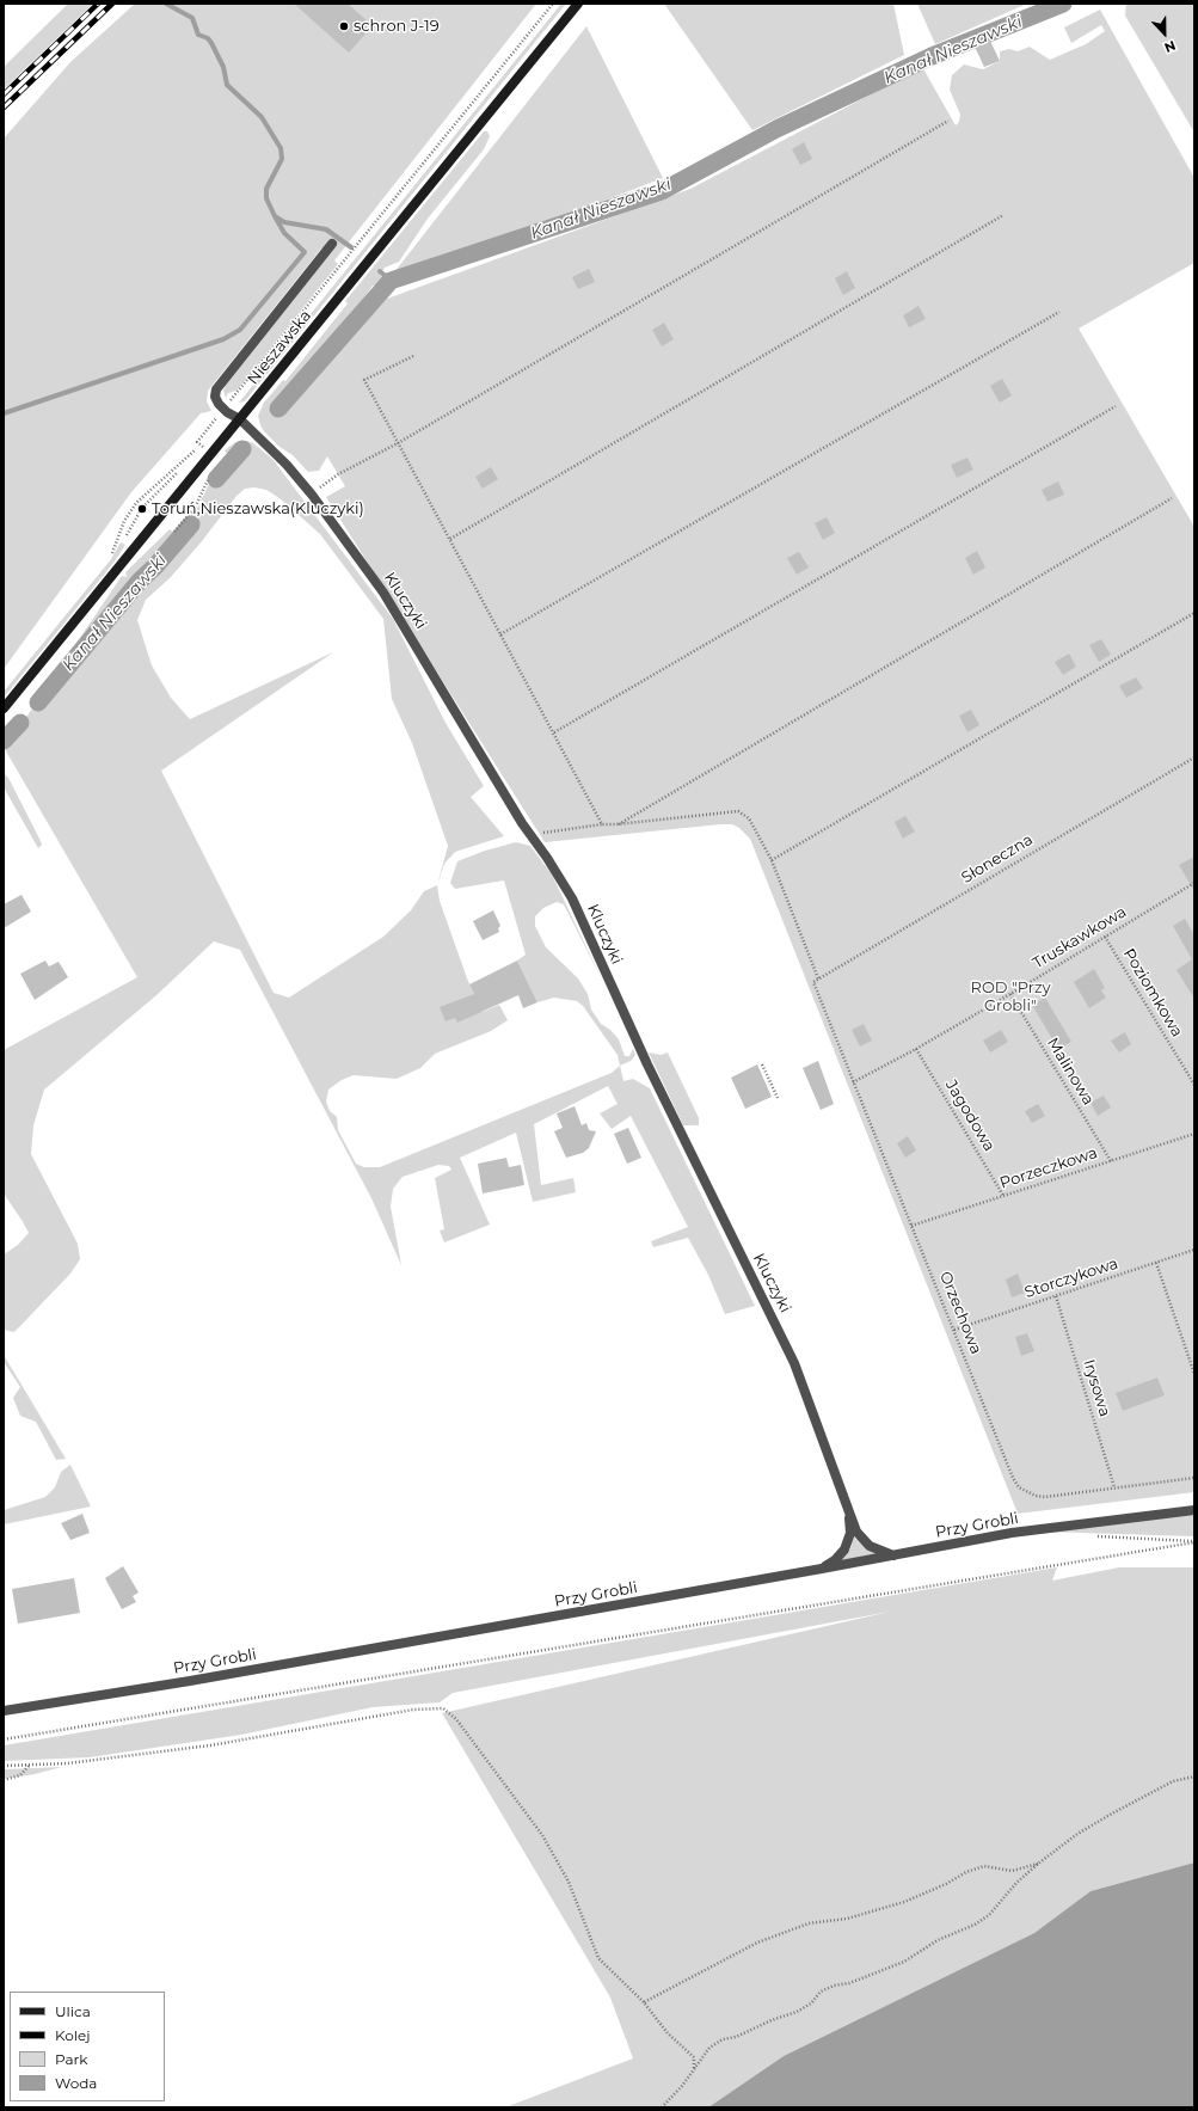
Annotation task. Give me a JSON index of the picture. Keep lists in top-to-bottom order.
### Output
{
  "streets": {
    "main road": ["Nieszawska"],
    "street": ["Kluczyki", "Przy Grobli"],
    "path": [
      "Słoneczna",
      "Truskawkowa",
      "Poziomkowa",
      "Malinowa",
      "Jagodowa",
      "Porzeczkowa",
      "Storczykowa",
      "Orzechowa",
      "Irysowa"
    ]
  },
  "crossings": [
    ["Nieszawska", "Kluczyki"],
    ["Kluczyki", "Przy Grobli"],
    ["Słoneczna", "Orzechowa"],
    ["Truskawkowa", "Poziomkowa"],
    ["Truskawkowa", "Malinowa"],
    ["Truskawkowa", "Jagodowa"],
    ["Truskawkowa", "Orzechowa"],
    ["Malinowa", "Porzeczkowa"],
    ["Jagodowa", "Porzeczkowa"],
    ["Porzeczkowa", "Orzechowa"],
    ["Storczykowa", "Orzechowa"],
    ["Storczykowa", "Irysowa"],
    ["Orzechowa", "Irysowa"]
  ],
  "water": ["Kanał Nieszawski"],
  "parks": ["ROD \"Przy Grobli\""],
  "places": ["schron J-19", "Toruń,Nieszawska(Kluczyki)"],
  "legend": [
    "Ulica",
    "Kolej",
    "Park",
    "Woda"
  ],
  "north": "bottom"
}
